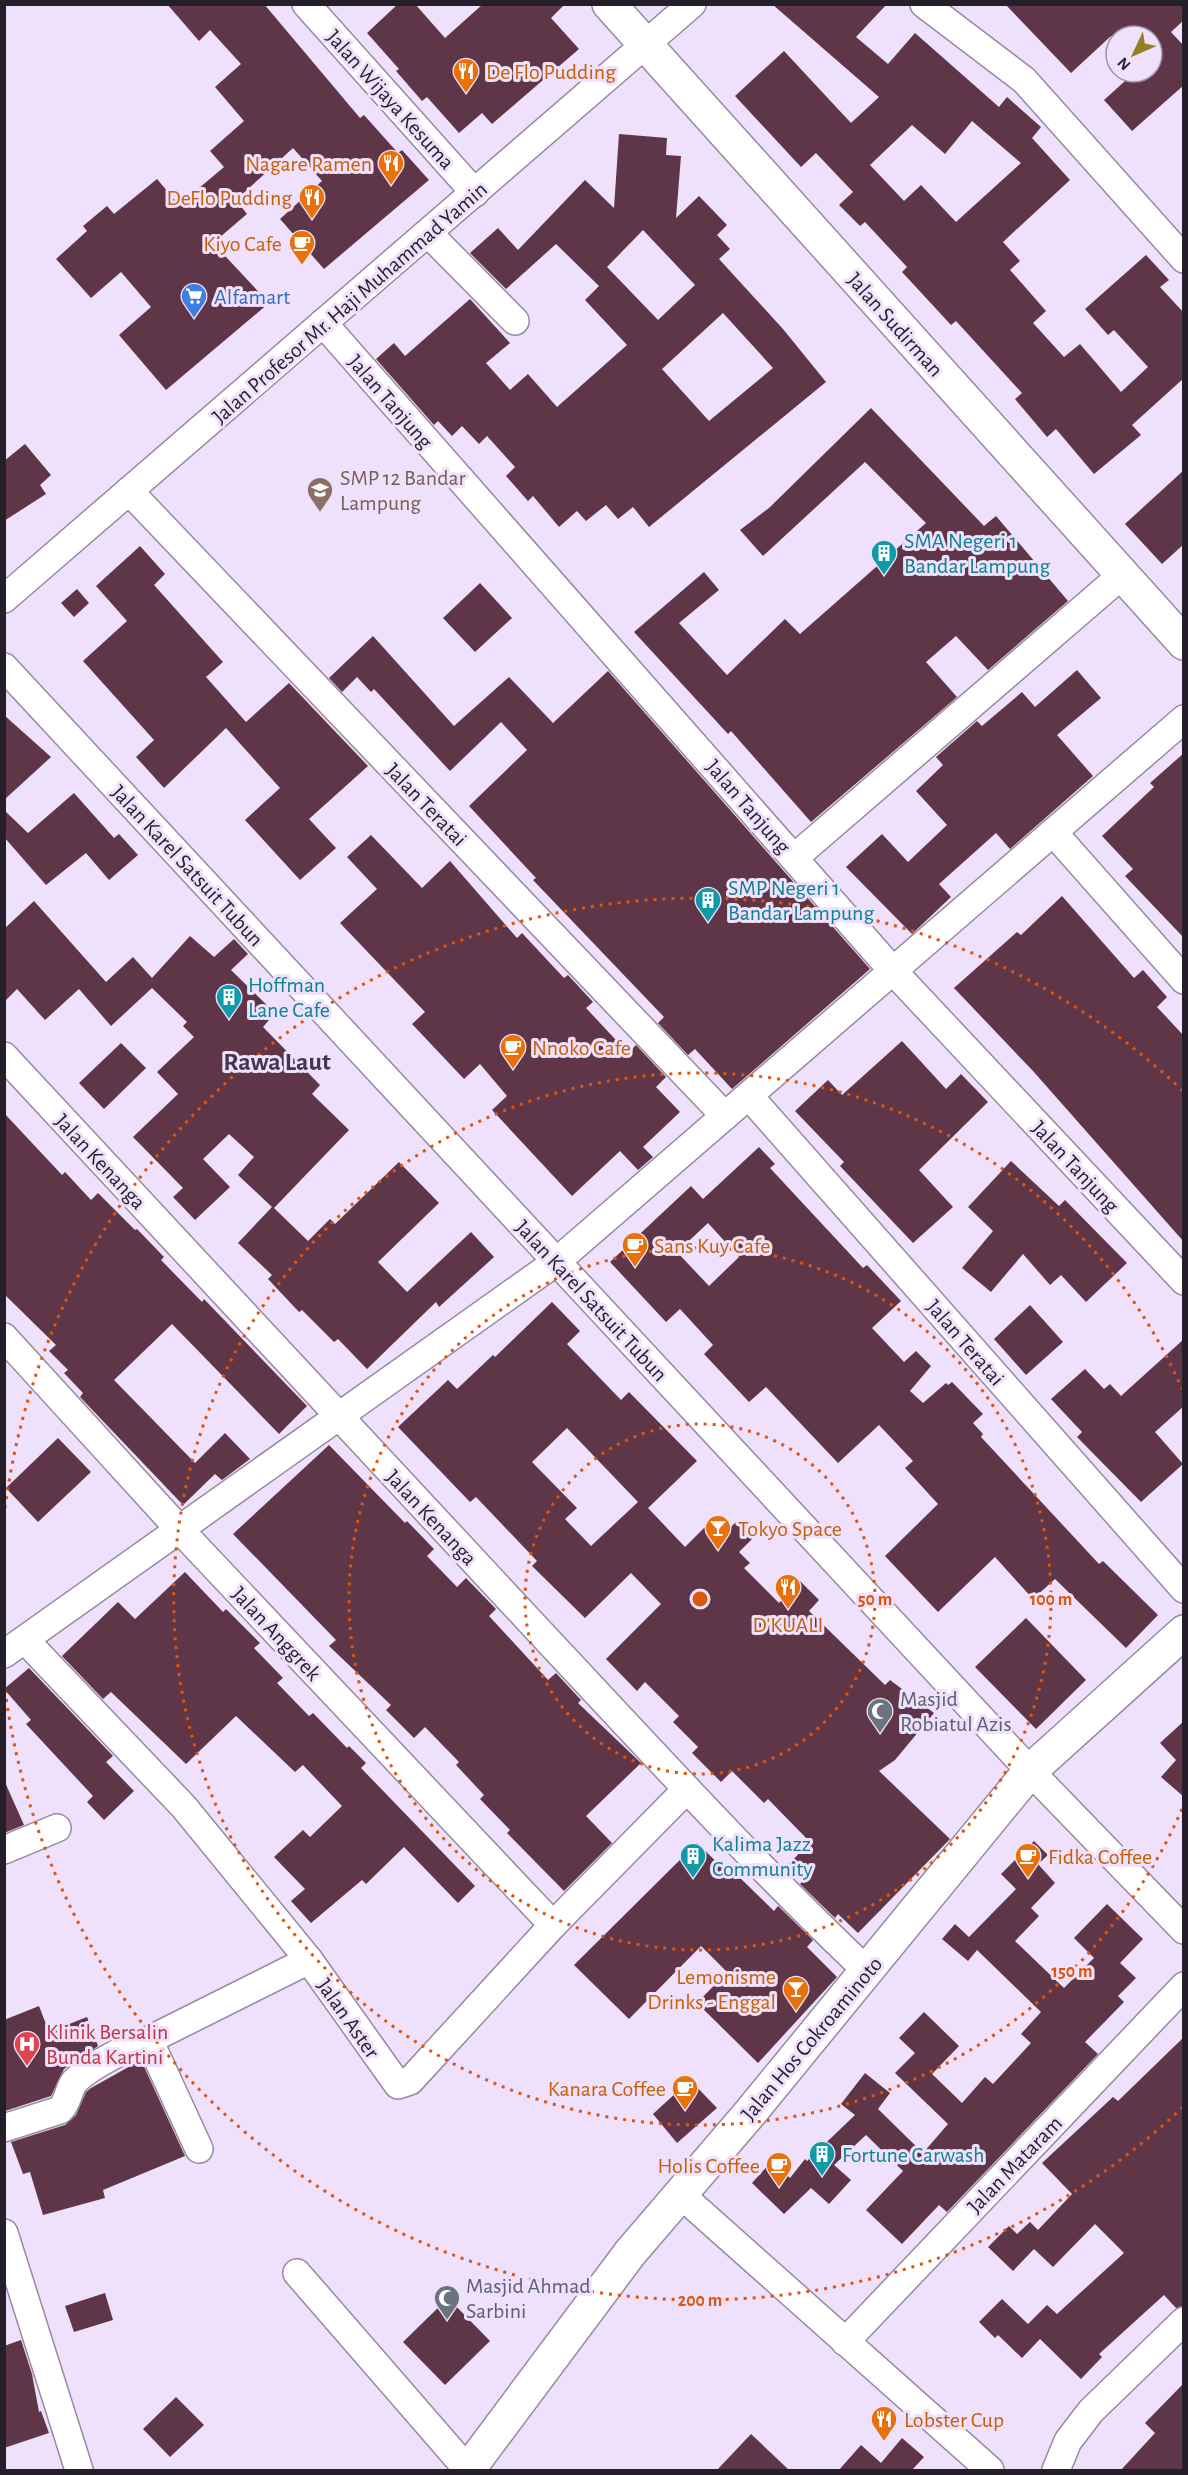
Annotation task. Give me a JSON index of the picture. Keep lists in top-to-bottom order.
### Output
{
  "streets": {
    "street": [
      "Jalan Wijaya Kesuma",
      "Jalan Profesor Mr. Haji Muhammad Yamin",
      "Jalan Sudirman",
      "Jalan Tanjung",
      "Jalan Teratai",
      "Jalan Karel Satsuit Tubun",
      "Jalan Kenanga",
      "Jalan Anggrek",
      "Jalan Aster",
      "Jalan Hos Cokroaminoto",
      "Jalan Mataram"
    ]
  },
  "crossings": [
    ["Jalan Wijaya Kesuma", "Jalan Profesor Mr. Haji Muhammad Yamin"],
    ["Jalan Profesor Mr. Haji Muhammad Yamin", "Jalan Sudirman"],
    ["Jalan Profesor Mr. Haji Muhammad Yamin", "Jalan Tanjung"],
    ["Jalan Profesor Mr. Haji Muhammad Yamin", "Jalan Teratai"],
    ["Jalan Karel Satsuit Tubun", "Jalan Hos Cokroaminoto"],
    ["Jalan Kenanga", "Jalan Aster"],
    ["Jalan Kenanga", "Jalan Hos Cokroaminoto"],
    ["Jalan Anggrek", "Jalan Aster"]
  ],
  "districts": ["Rawa Laut"],
  "places": {
    "restaurant": [
      "De Flo Pudding",
      "Nagare Ramen",
      "DeFlo Pudding",
      "D'KUALI",
      "Lobster Cup"
    ],
    "cafe": [
      "Kiyo Cafe",
      "Nnoko Cafe",
      "Sans Kuy Cafe",
      "Fidka Coffee",
      "Kanara Coffee",
      "Holis Coffee"
    ],
    "supermarket": ["Alfamart"],
    "school or university": ["SMP 12 Bandar Lampung"],
    "building": [
      "SMA Negeri 1 Bandar Lampung",
      "SMP Negeri 1 Bandar Lampung",
      "Hoffman Lane Cafe",
      "Kalima Jazz Community",
      "Fortune Carwash"
    ],
    "bar": ["Tokyo Space", "Lemonisme Drinks - Enggal"],
    "mosque": ["Masjid Robiatul Azis", "Masjid Ahmad Sarbini"],
    "hospital": ["Klinik Bersalin Bunda Kartini"]
  },
  "north": "bottom left",
  "rings": [
    "50 m",
    "100 m",
    "150 m",
    "200 m"
  ]
}
